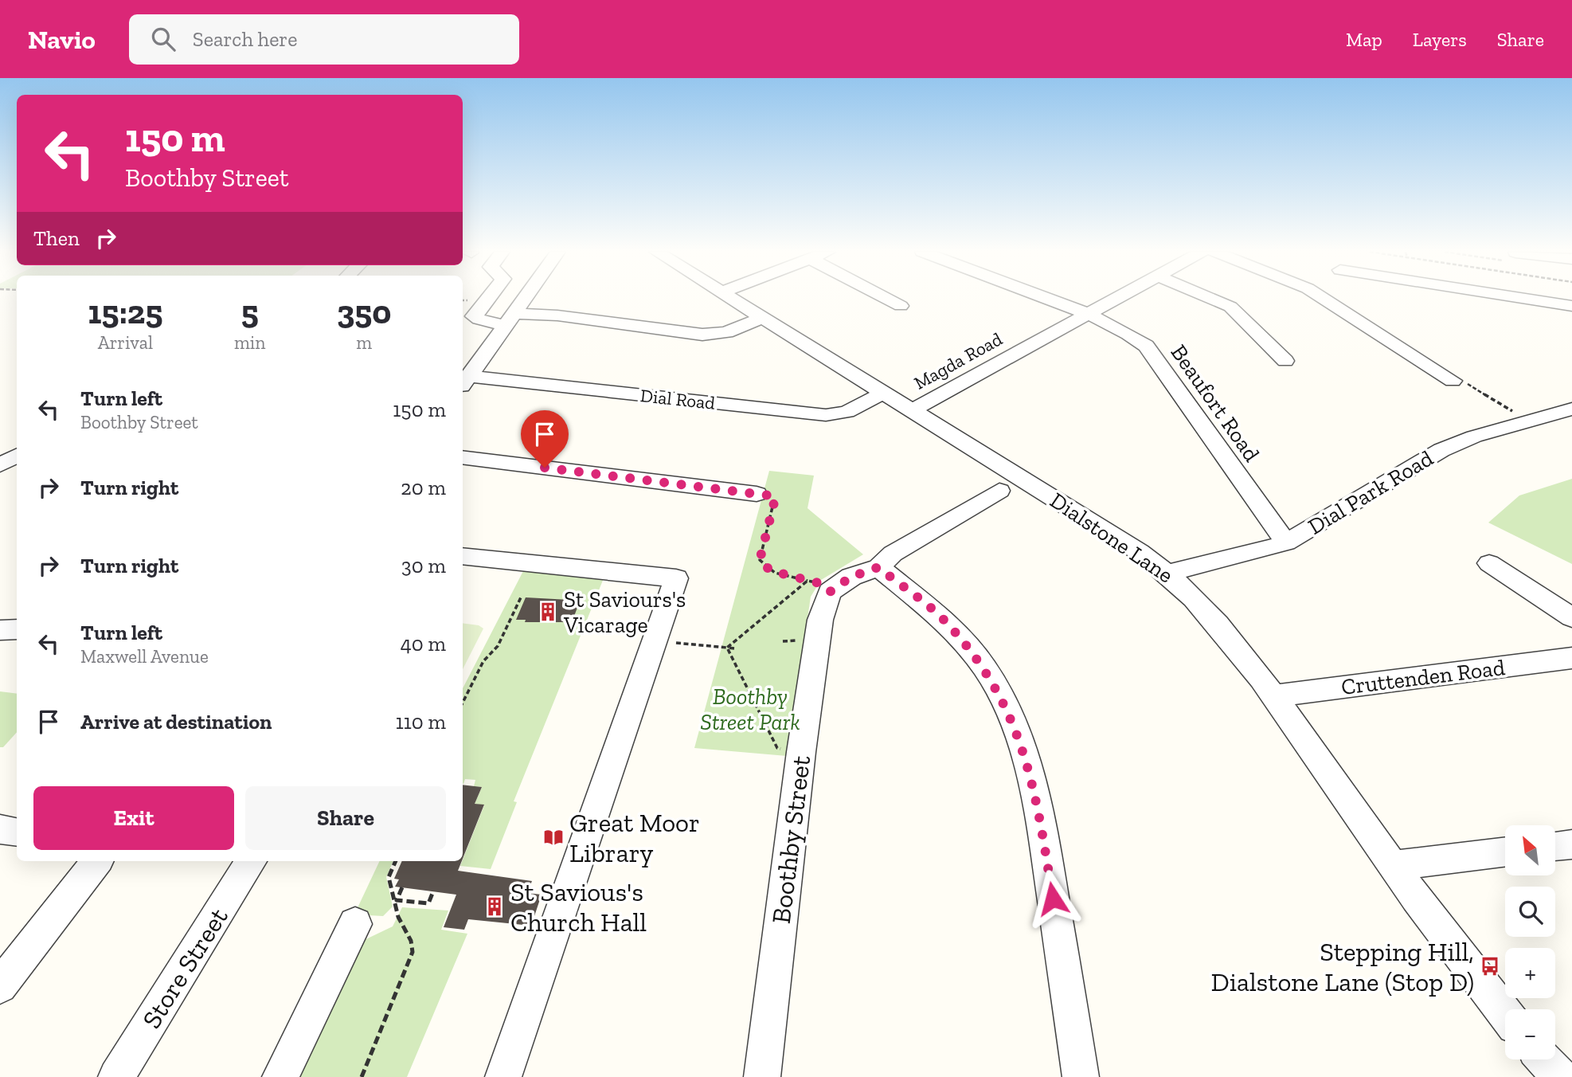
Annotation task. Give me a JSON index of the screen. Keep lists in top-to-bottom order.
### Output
{
  "streets": {
    "street": [
      "Magda Road",
      "Dial Road",
      "Beaufort Road",
      "Dial Park Road",
      "Dialstone Lane",
      "Cruttenden Road",
      "Boothby Street",
      "Store Street"
    ]
  },
  "crossings": [
    ["Magda Road", "Beaufort Road"],
    ["Magda Road", "Dialstone Lane"],
    ["Dial Road", "Dialstone Lane"],
    ["Beaufort Road", "Dial Park Road"],
    ["Dial Park Road", "Dialstone Lane"],
    ["Dialstone Lane", "Cruttenden Road"]
  ],
  "parks": ["Boothby Street Park"],
  "places": {
    "building": ["St Saviours's Vicarage", "St Savious's Church Hall"],
    "library": ["Great Moor Library"],
    "bus stop": ["Stepping Hill, Dialstone Lane (Stop D)"]
  },
  "north": "top left",
  "page": {
    "header": "Navio",
    "search": "Search here",
    "nav": ["Map", "Layers", "Share"],
    "turn": ["150 m", "Boothby Street"],
    "then": "Then",
    "eta": [
      "15:25",
      "Arrival",
      "5",
      "min",
      "350",
      "m"
    ],
    "list": [
      {
        "name": "Turn left",
        "note": "Boothby Street",
        "value": "150 m"
      },
      {
        "name": "Turn right",
        "value": "20 m"
      },
      {
        "name": "Turn right",
        "value": "30 m"
      },
      {
        "name": "Turn left",
        "note": "Maxwell Avenue",
        "value": "40 m"
      },
      {
        "name": "Arrive at destination",
        "value": "110 m"
      }
    ],
    "buttons": ["Exit", "Share"],
    "map_buttons": ["+", "−"]
  }
}
